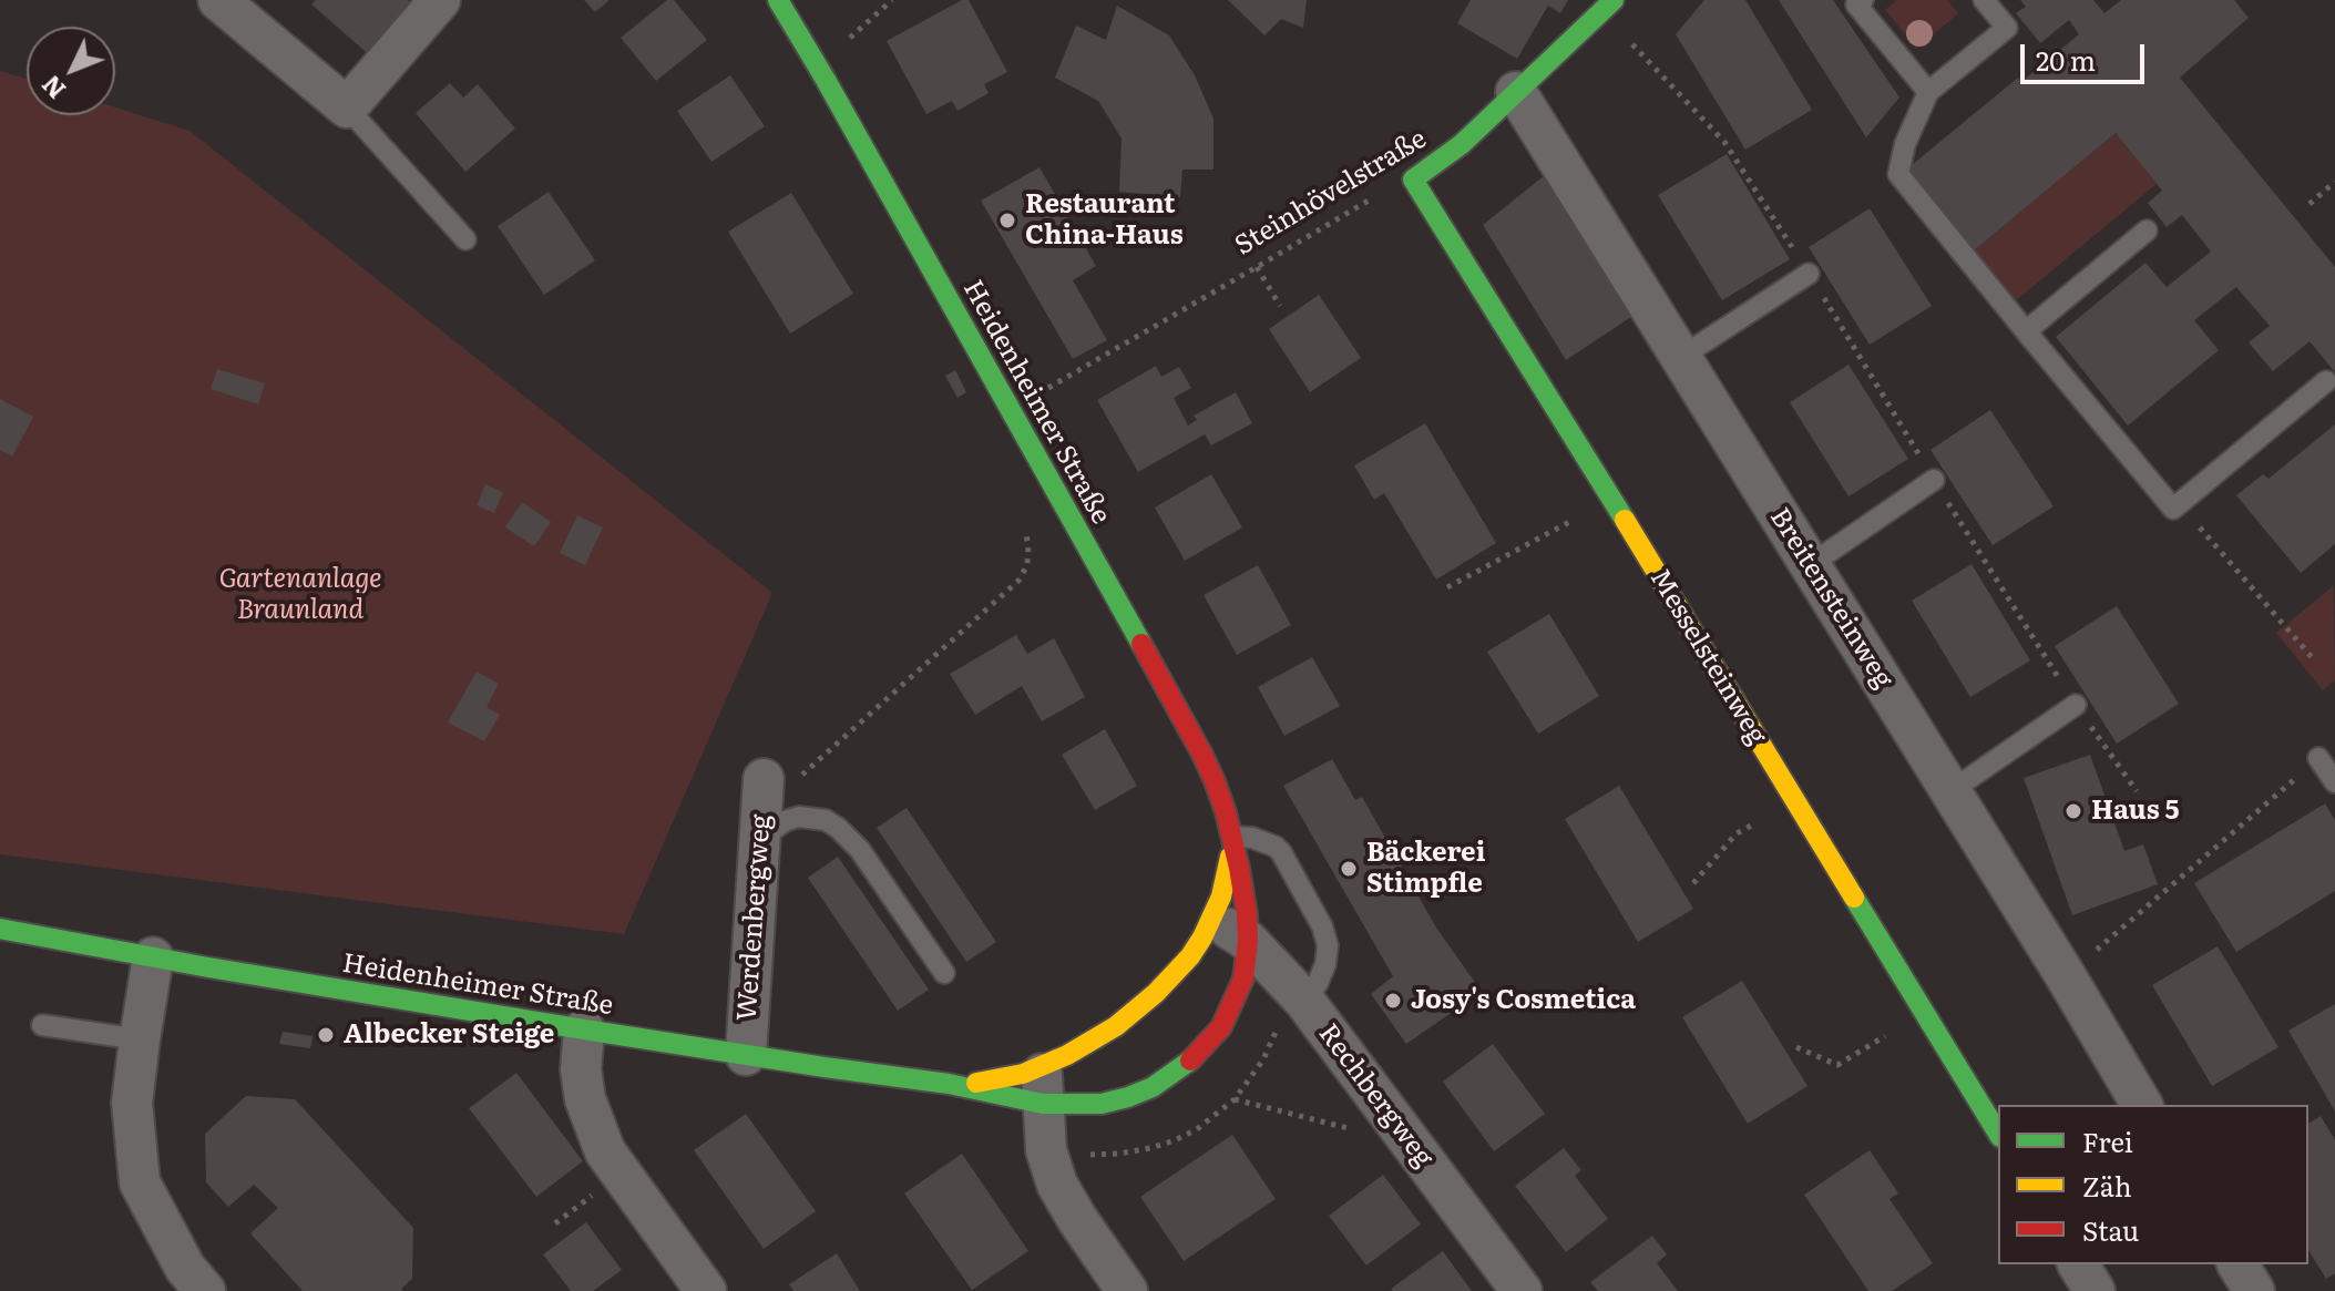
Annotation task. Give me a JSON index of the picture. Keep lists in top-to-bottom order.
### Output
{
  "streets": {
    "main road": ["Steinhövelstraße", "Heidenheimer Straße", "Messelsteinweg"],
    "street": ["Breitensteinweg", "Werdenbergweg", "Rechbergweg"]
  },
  "crossings": [
    ["Steinhövelstraße", "Breitensteinweg"],
    ["Steinhövelstraße", "Messelsteinweg"],
    ["Heidenheimer Straße", "Werdenbergweg"],
    ["Heidenheimer Straße", "Rechbergweg"]
  ],
  "parks": ["Gartenanlage Braunland"],
  "places": [
    "Restaurant China-Haus",
    "Haus 5",
    "Bäckerei Stimpfle",
    "Josy's Cosmetica",
    "Albecker Steige"
  ],
  "legend": ["Frei", "Zäh", "Stau"],
  "scale_bar": "20 m",
  "north": "bottom left"
}
